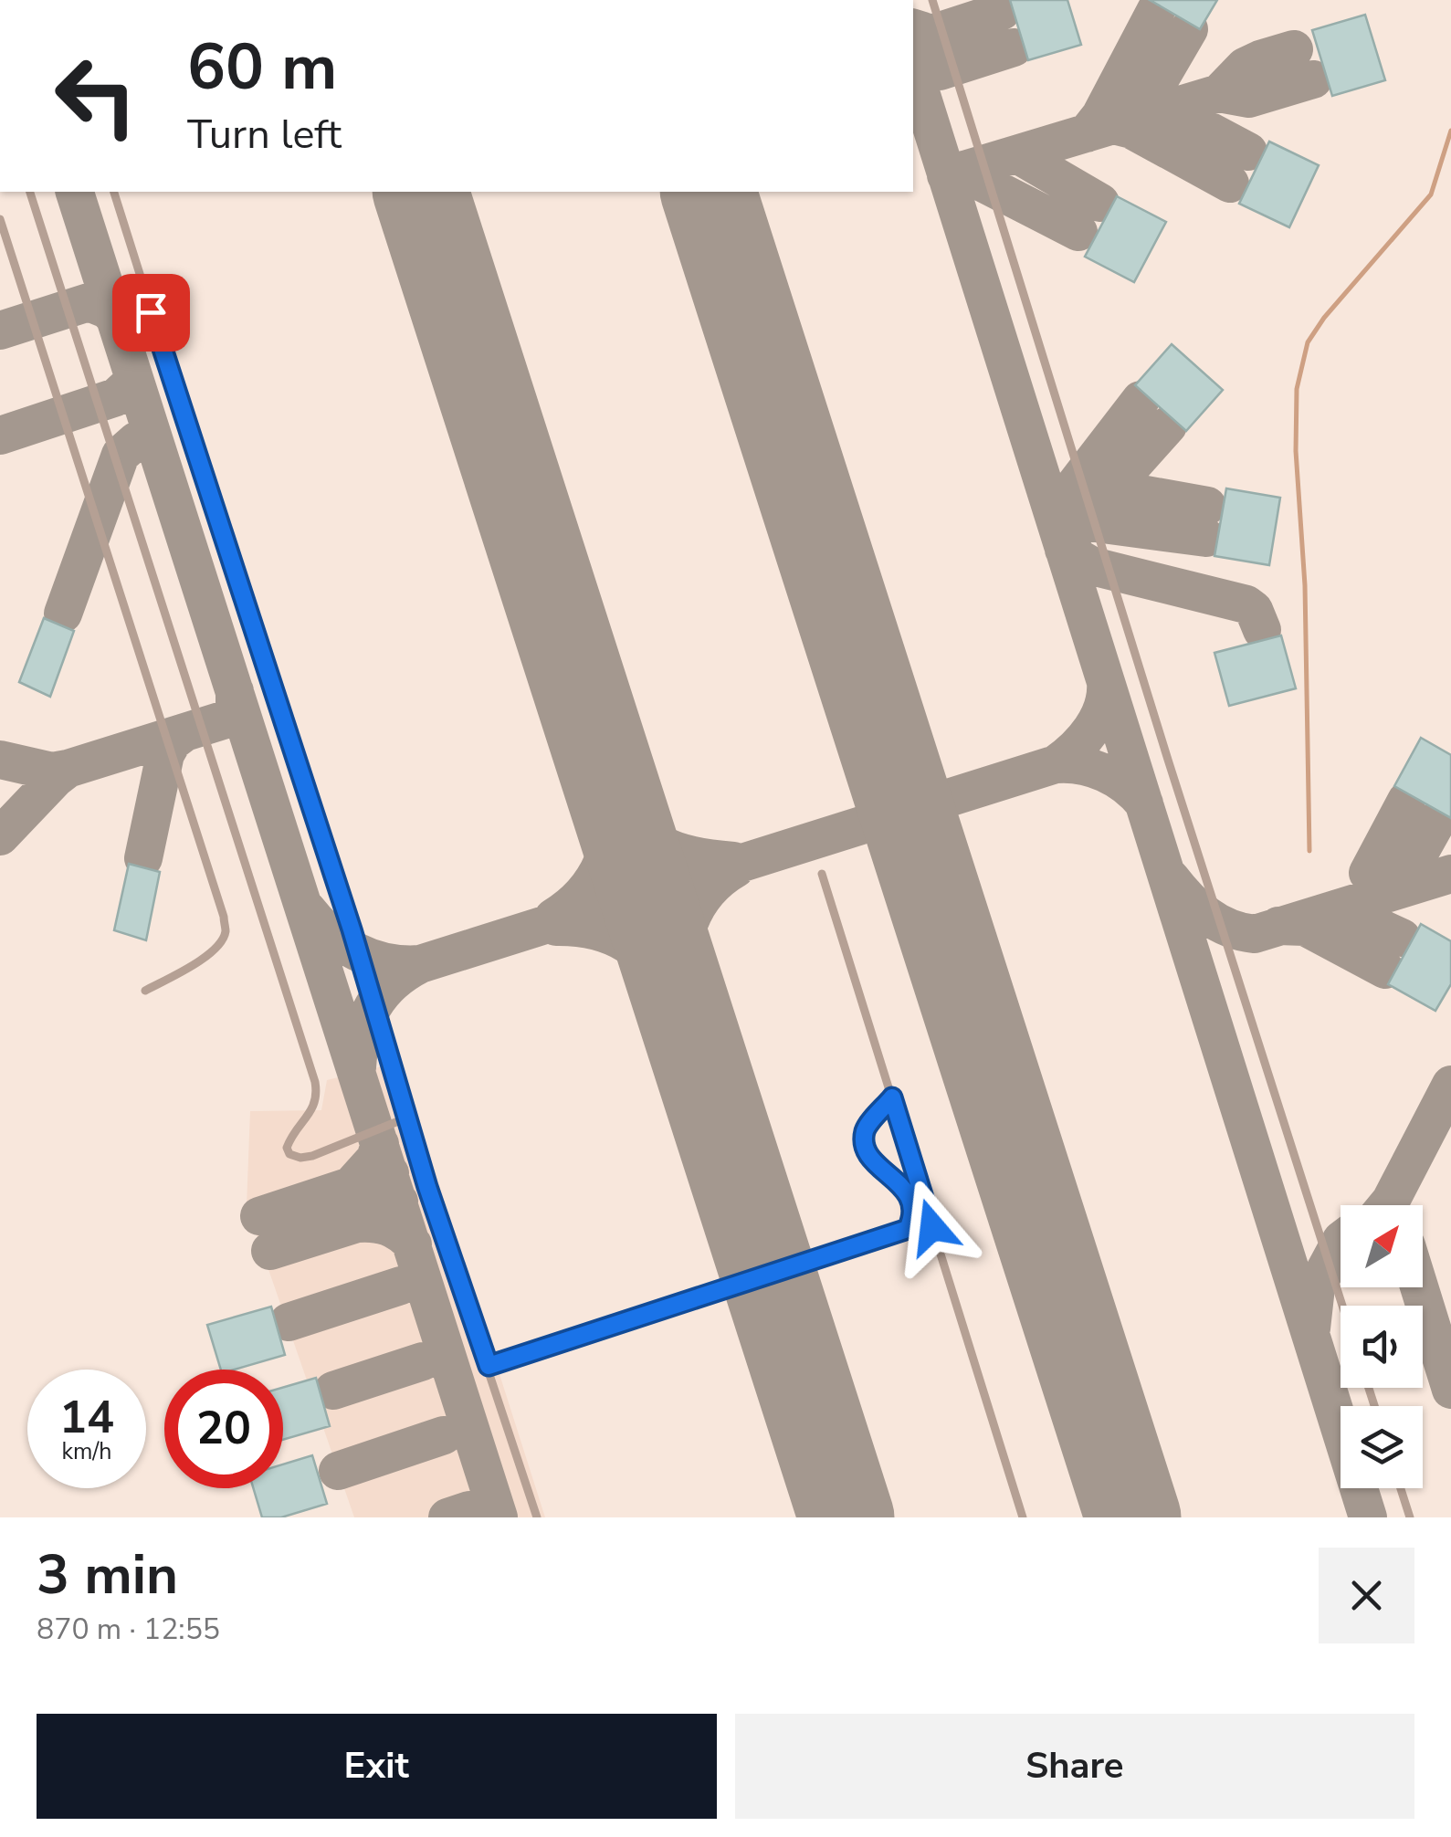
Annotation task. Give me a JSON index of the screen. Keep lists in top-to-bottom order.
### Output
{
  "north": "top right",
  "page": {
    "turn": ["60 m", "Turn left"],
    "speed": "14 km/h",
    "limit": "20",
    "heading": ["3 min", "870 m · 12:55"],
    "buttons": ["Exit", "Share"]
  }
}
